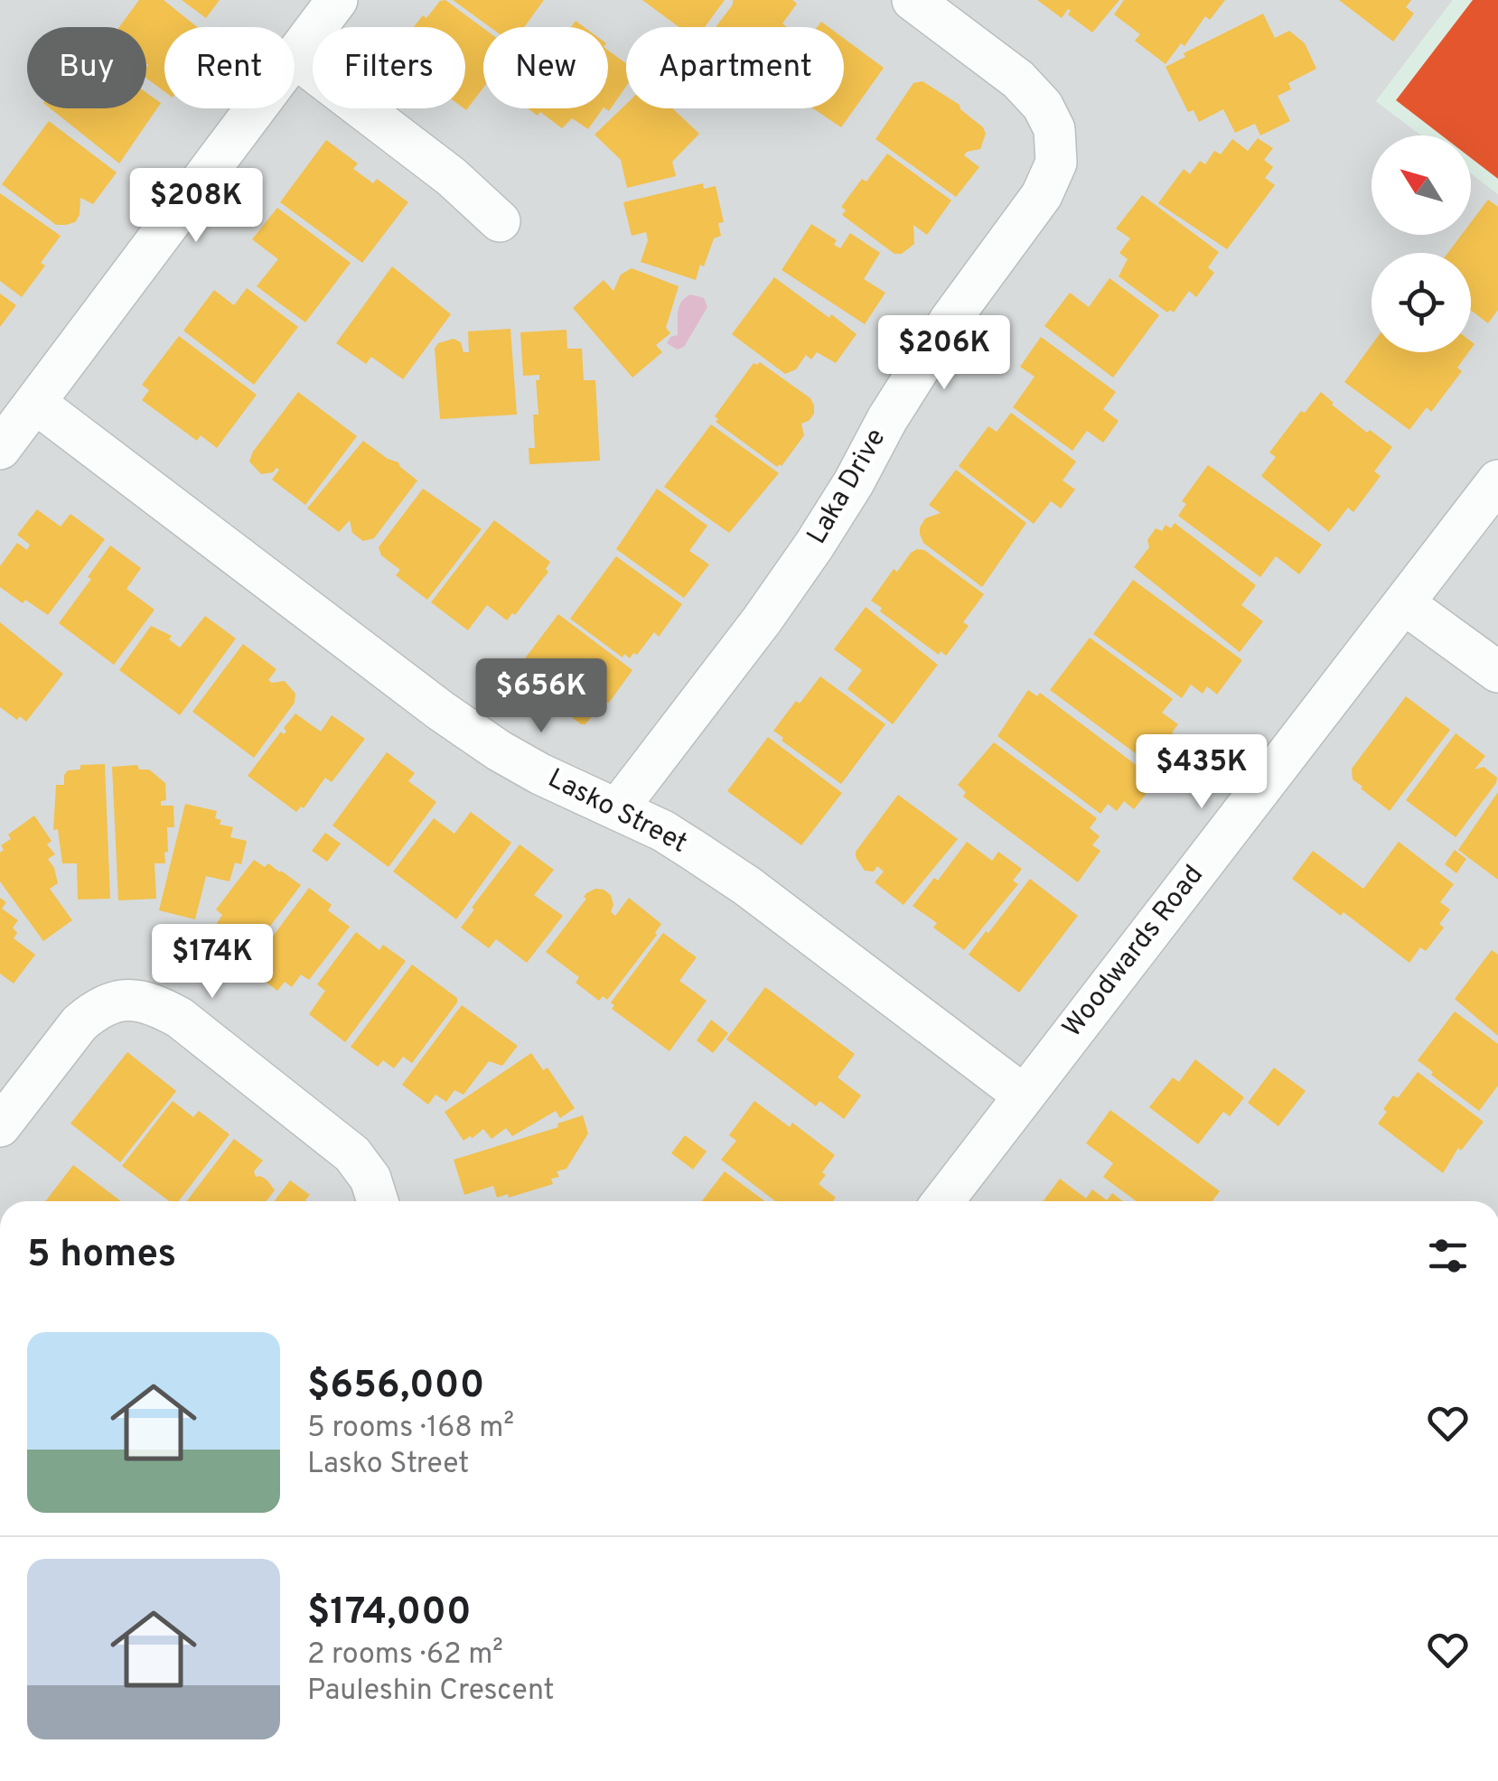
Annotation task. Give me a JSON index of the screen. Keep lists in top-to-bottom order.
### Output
{
  "streets": {
    "street": ["Laka Drive", "Lasko Street", "Woodwards Road"]
  },
  "crossings": [
    ["Laka Drive", "Lasko Street"],
    ["Lasko Street", "Woodwards Road"]
  ],
  "north": "top left",
  "page": {
    "chip": [
      "Buy",
      "Rent",
      "Filters",
      "New",
      "Apartment"
    ],
    "price": [
      "$208K",
      "$206K",
      "$656K",
      "$435K",
      "$174K"
    ],
    "heading": "5 homes",
    "list": [
      {
        "name": "$656,000",
        "note": "5 rooms · 168 m² · Lasko Street"
      },
      {
        "name": "$174,000",
        "note": "2 rooms · 62 m² · Pauleshin Crescent"
      }
    ]
  }
}
